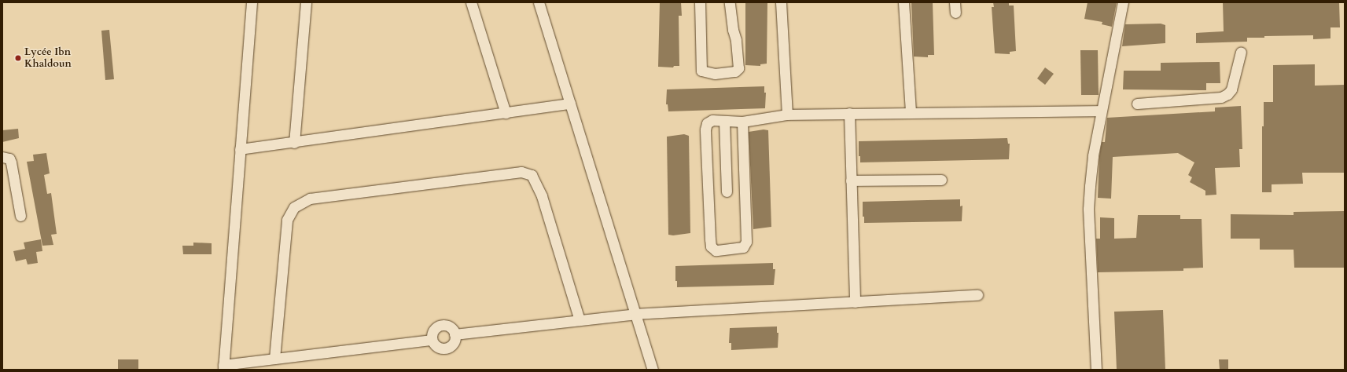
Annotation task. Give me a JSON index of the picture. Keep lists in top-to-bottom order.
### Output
{
  "places": ["Lycée Ibn Khaldoun"]
}
